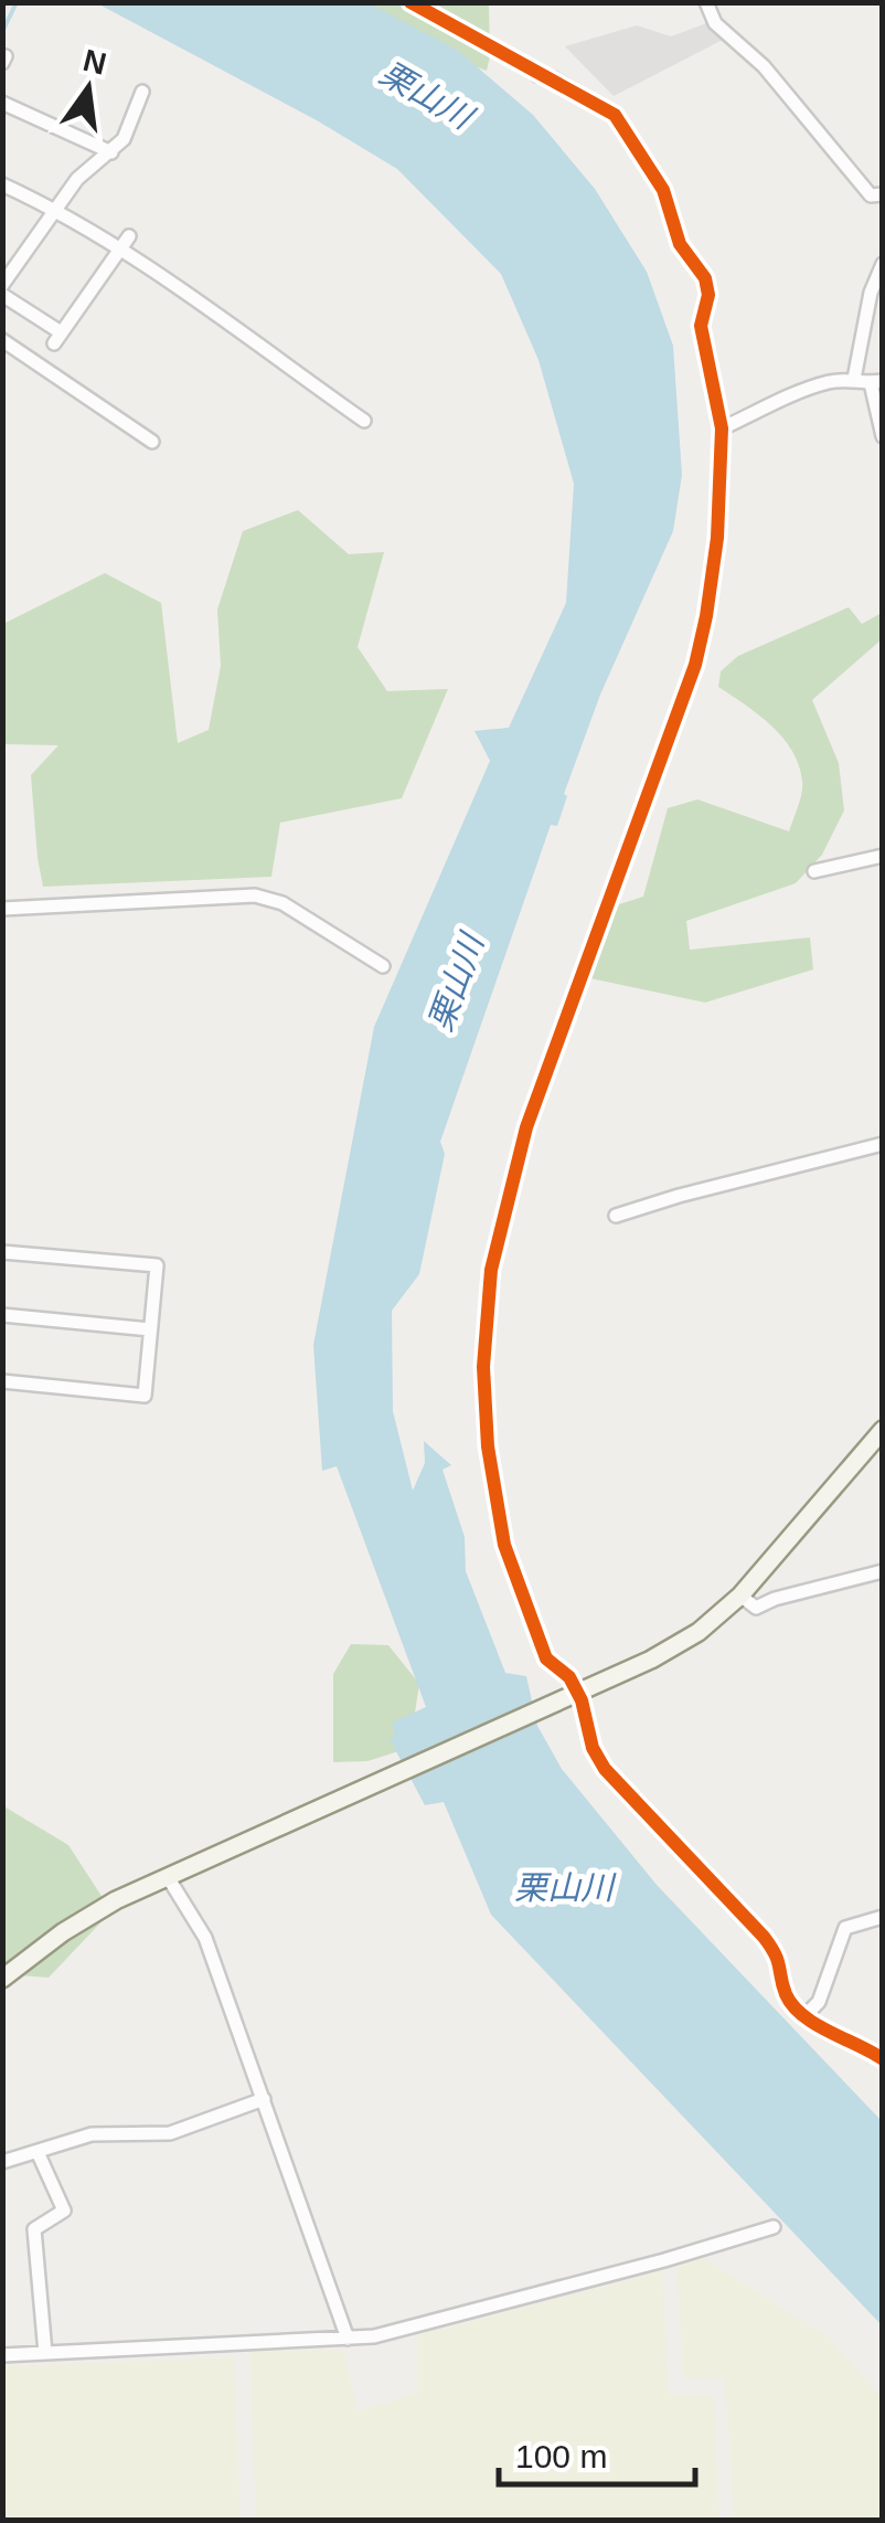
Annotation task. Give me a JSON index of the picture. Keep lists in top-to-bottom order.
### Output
{
  "water": ["栗山川"],
  "scale_bar": "100 m",
  "north": "top"
}
